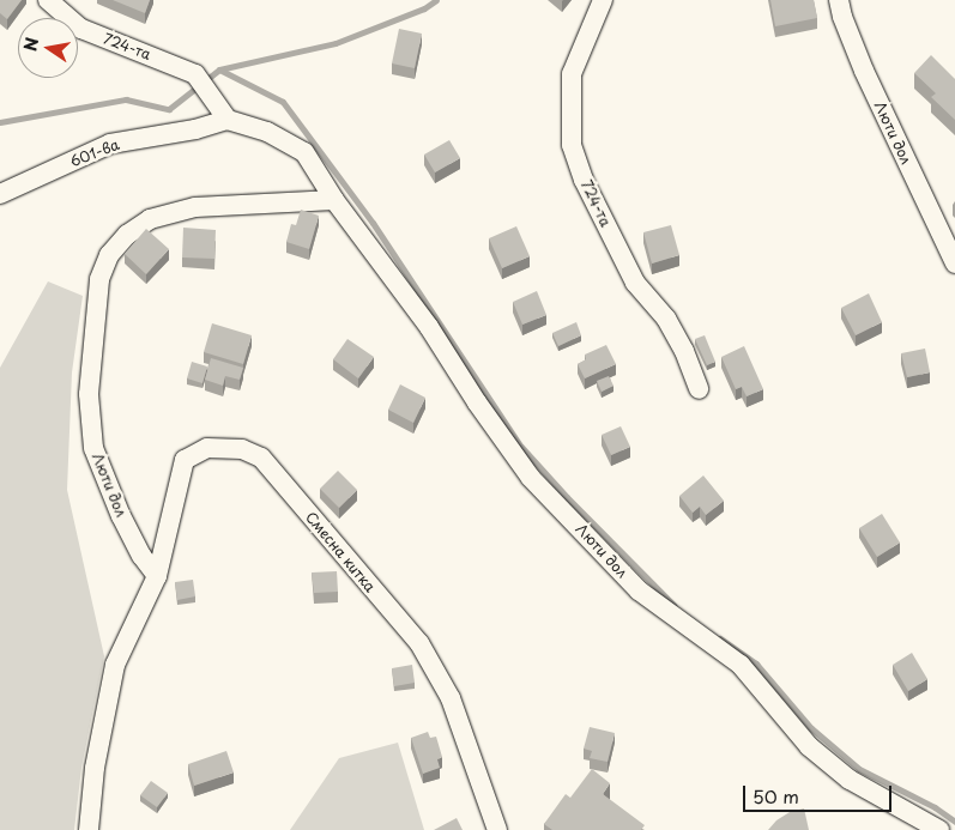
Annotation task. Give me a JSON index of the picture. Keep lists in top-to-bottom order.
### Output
{
  "streets": {
    "street": [
      "724-та",
      "Люти дол",
      "601-ва",
      "Смесна китка"
    ]
  },
  "crossings": [
    ["724-та", "Люти дол"],
    ["724-та", "601-ва"],
    ["Люти дол", "601-ва"],
    ["Люти дол", "Смесна китка"]
  ],
  "scale_bar": "50 m",
  "north": "left"
}
